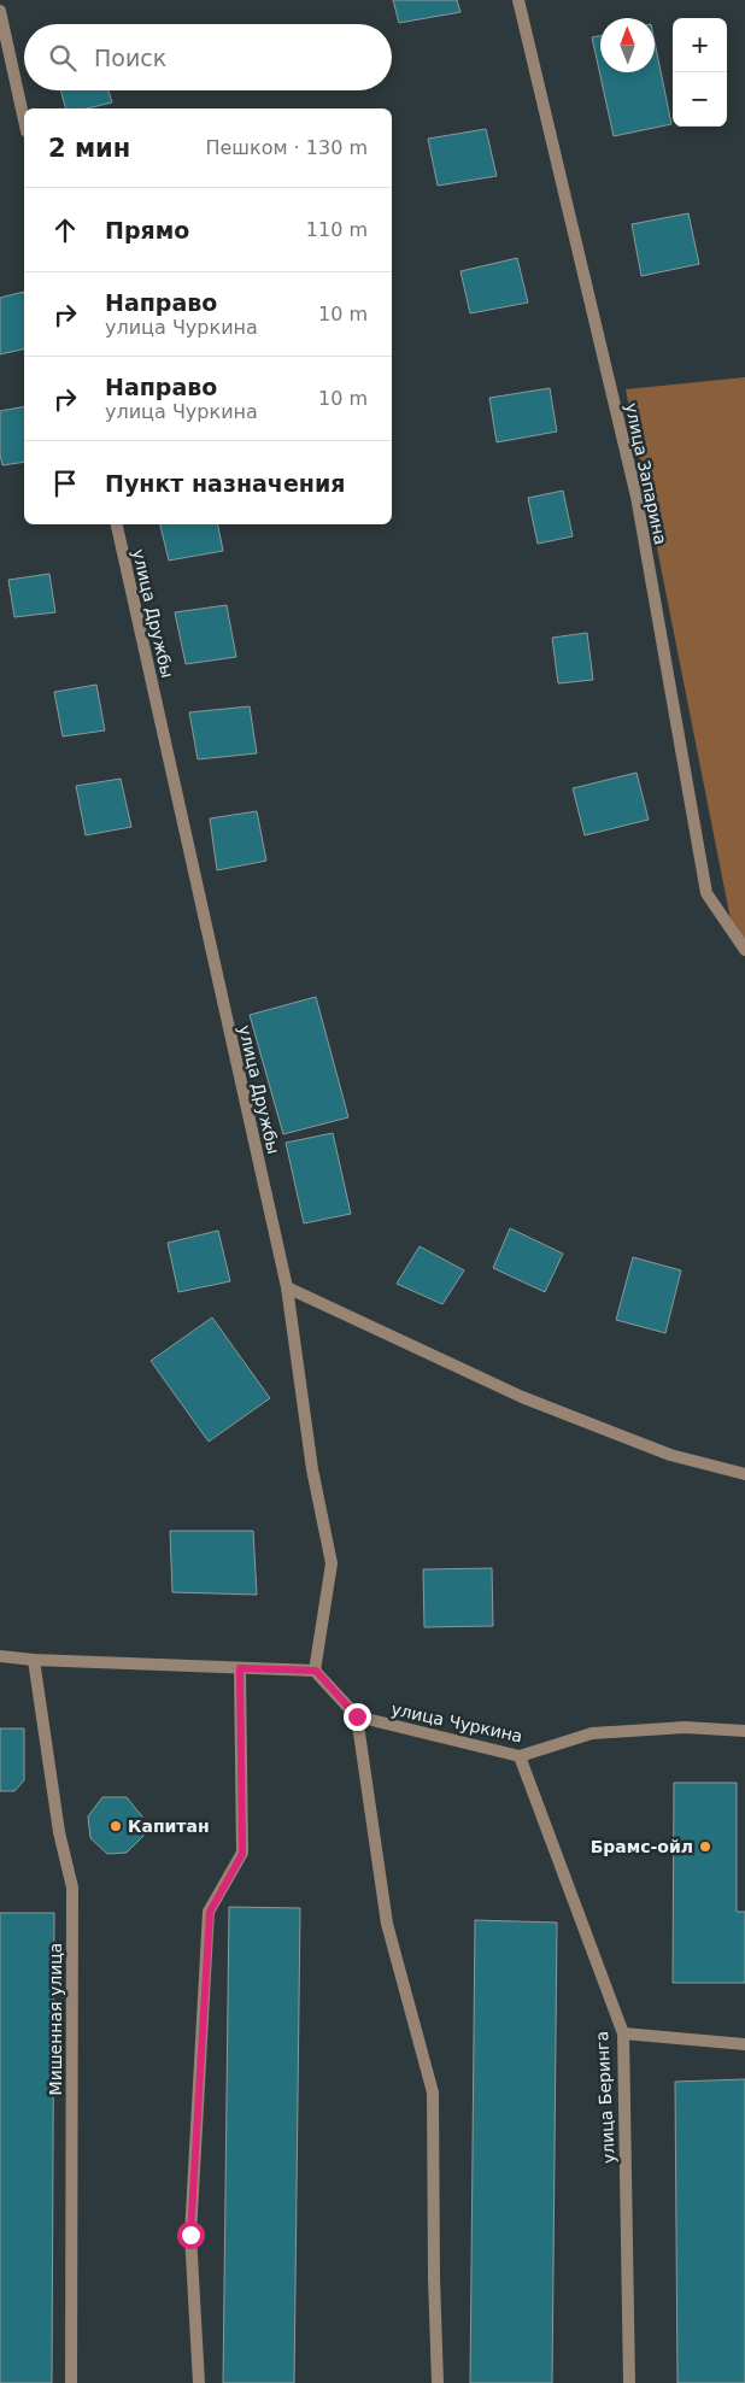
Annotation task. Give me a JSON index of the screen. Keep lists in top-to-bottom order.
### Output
{
  "streets": {
    "street": [
      "улица Запарина",
      "улица Дружбы",
      "улица Чуркина",
      "Мишенная улица",
      "улица Беринга"
    ]
  },
  "crossings": [
    ["улица Чуркина", "улица Беринга"]
  ],
  "places": ["Капитан", "Брамс-ойл"],
  "north": "top",
  "page": {
    "map_buttons": ["+", "−"],
    "search": "Поиск",
    "heading": ["2 мин", "Пешком · 130 m"],
    "list": [
      ["Прямо", "110 m"],
      ["Направо", "улица Чуркина", "10 m"],
      ["Направо", "улица Чуркина", "10 m"],
      "Пункт назначения"
    ]
  }
}
